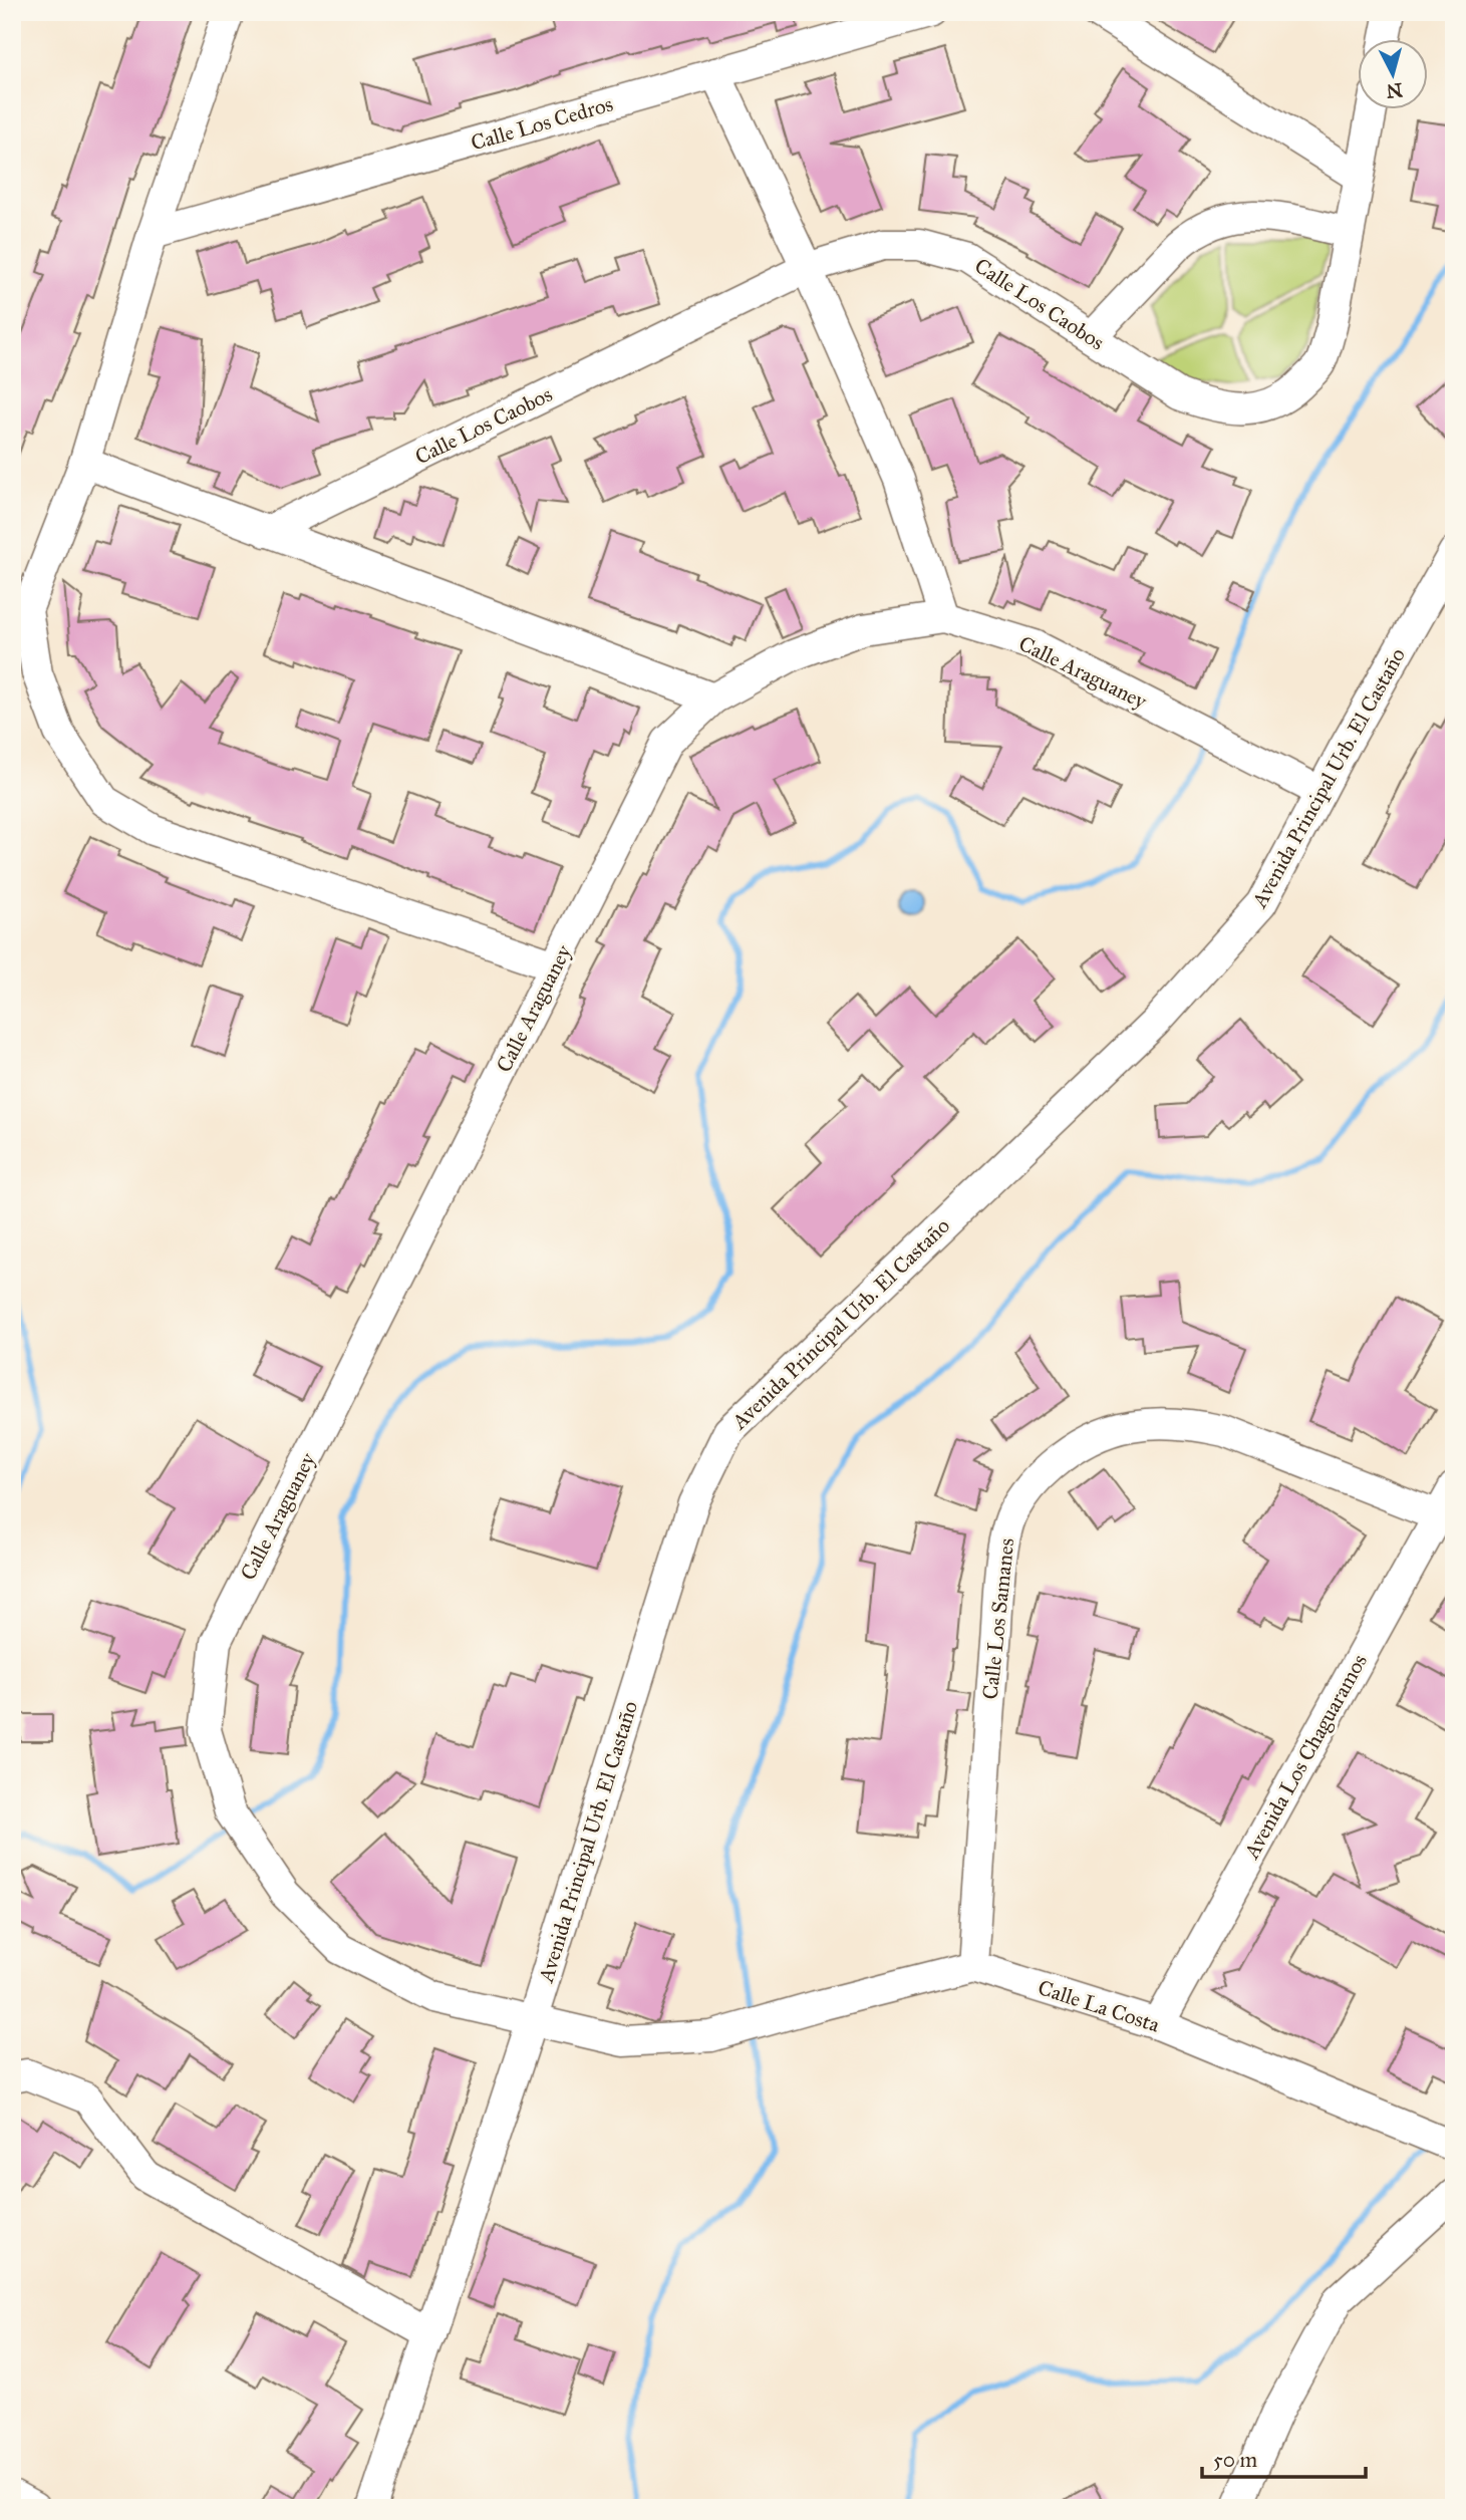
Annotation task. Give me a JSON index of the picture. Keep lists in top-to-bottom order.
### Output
{
  "streets": {
    "street": [
      "Calle Los Cedros",
      "Calle Los Caobos",
      "Calle Araguaney",
      "Avenida Principal Urb. El Castaño",
      "Calle Los Samanes",
      "Avenida Los Chaguaramos",
      "Calle La Costa"
    ]
  },
  "crossings": [
    ["Calle Araguaney", "Avenida Principal Urb. El Castaño"],
    ["Calle Araguaney", "Calle Los Samanes"],
    ["Calle Araguaney", "Calle La Costa"],
    ["Calle Los Samanes", "Avenida Los Chaguaramos"],
    ["Calle Los Samanes", "Calle La Costa"],
    ["Avenida Los Chaguaramos", "Calle La Costa"]
  ],
  "scale_bar": "50 m",
  "north": "bottom"
}
